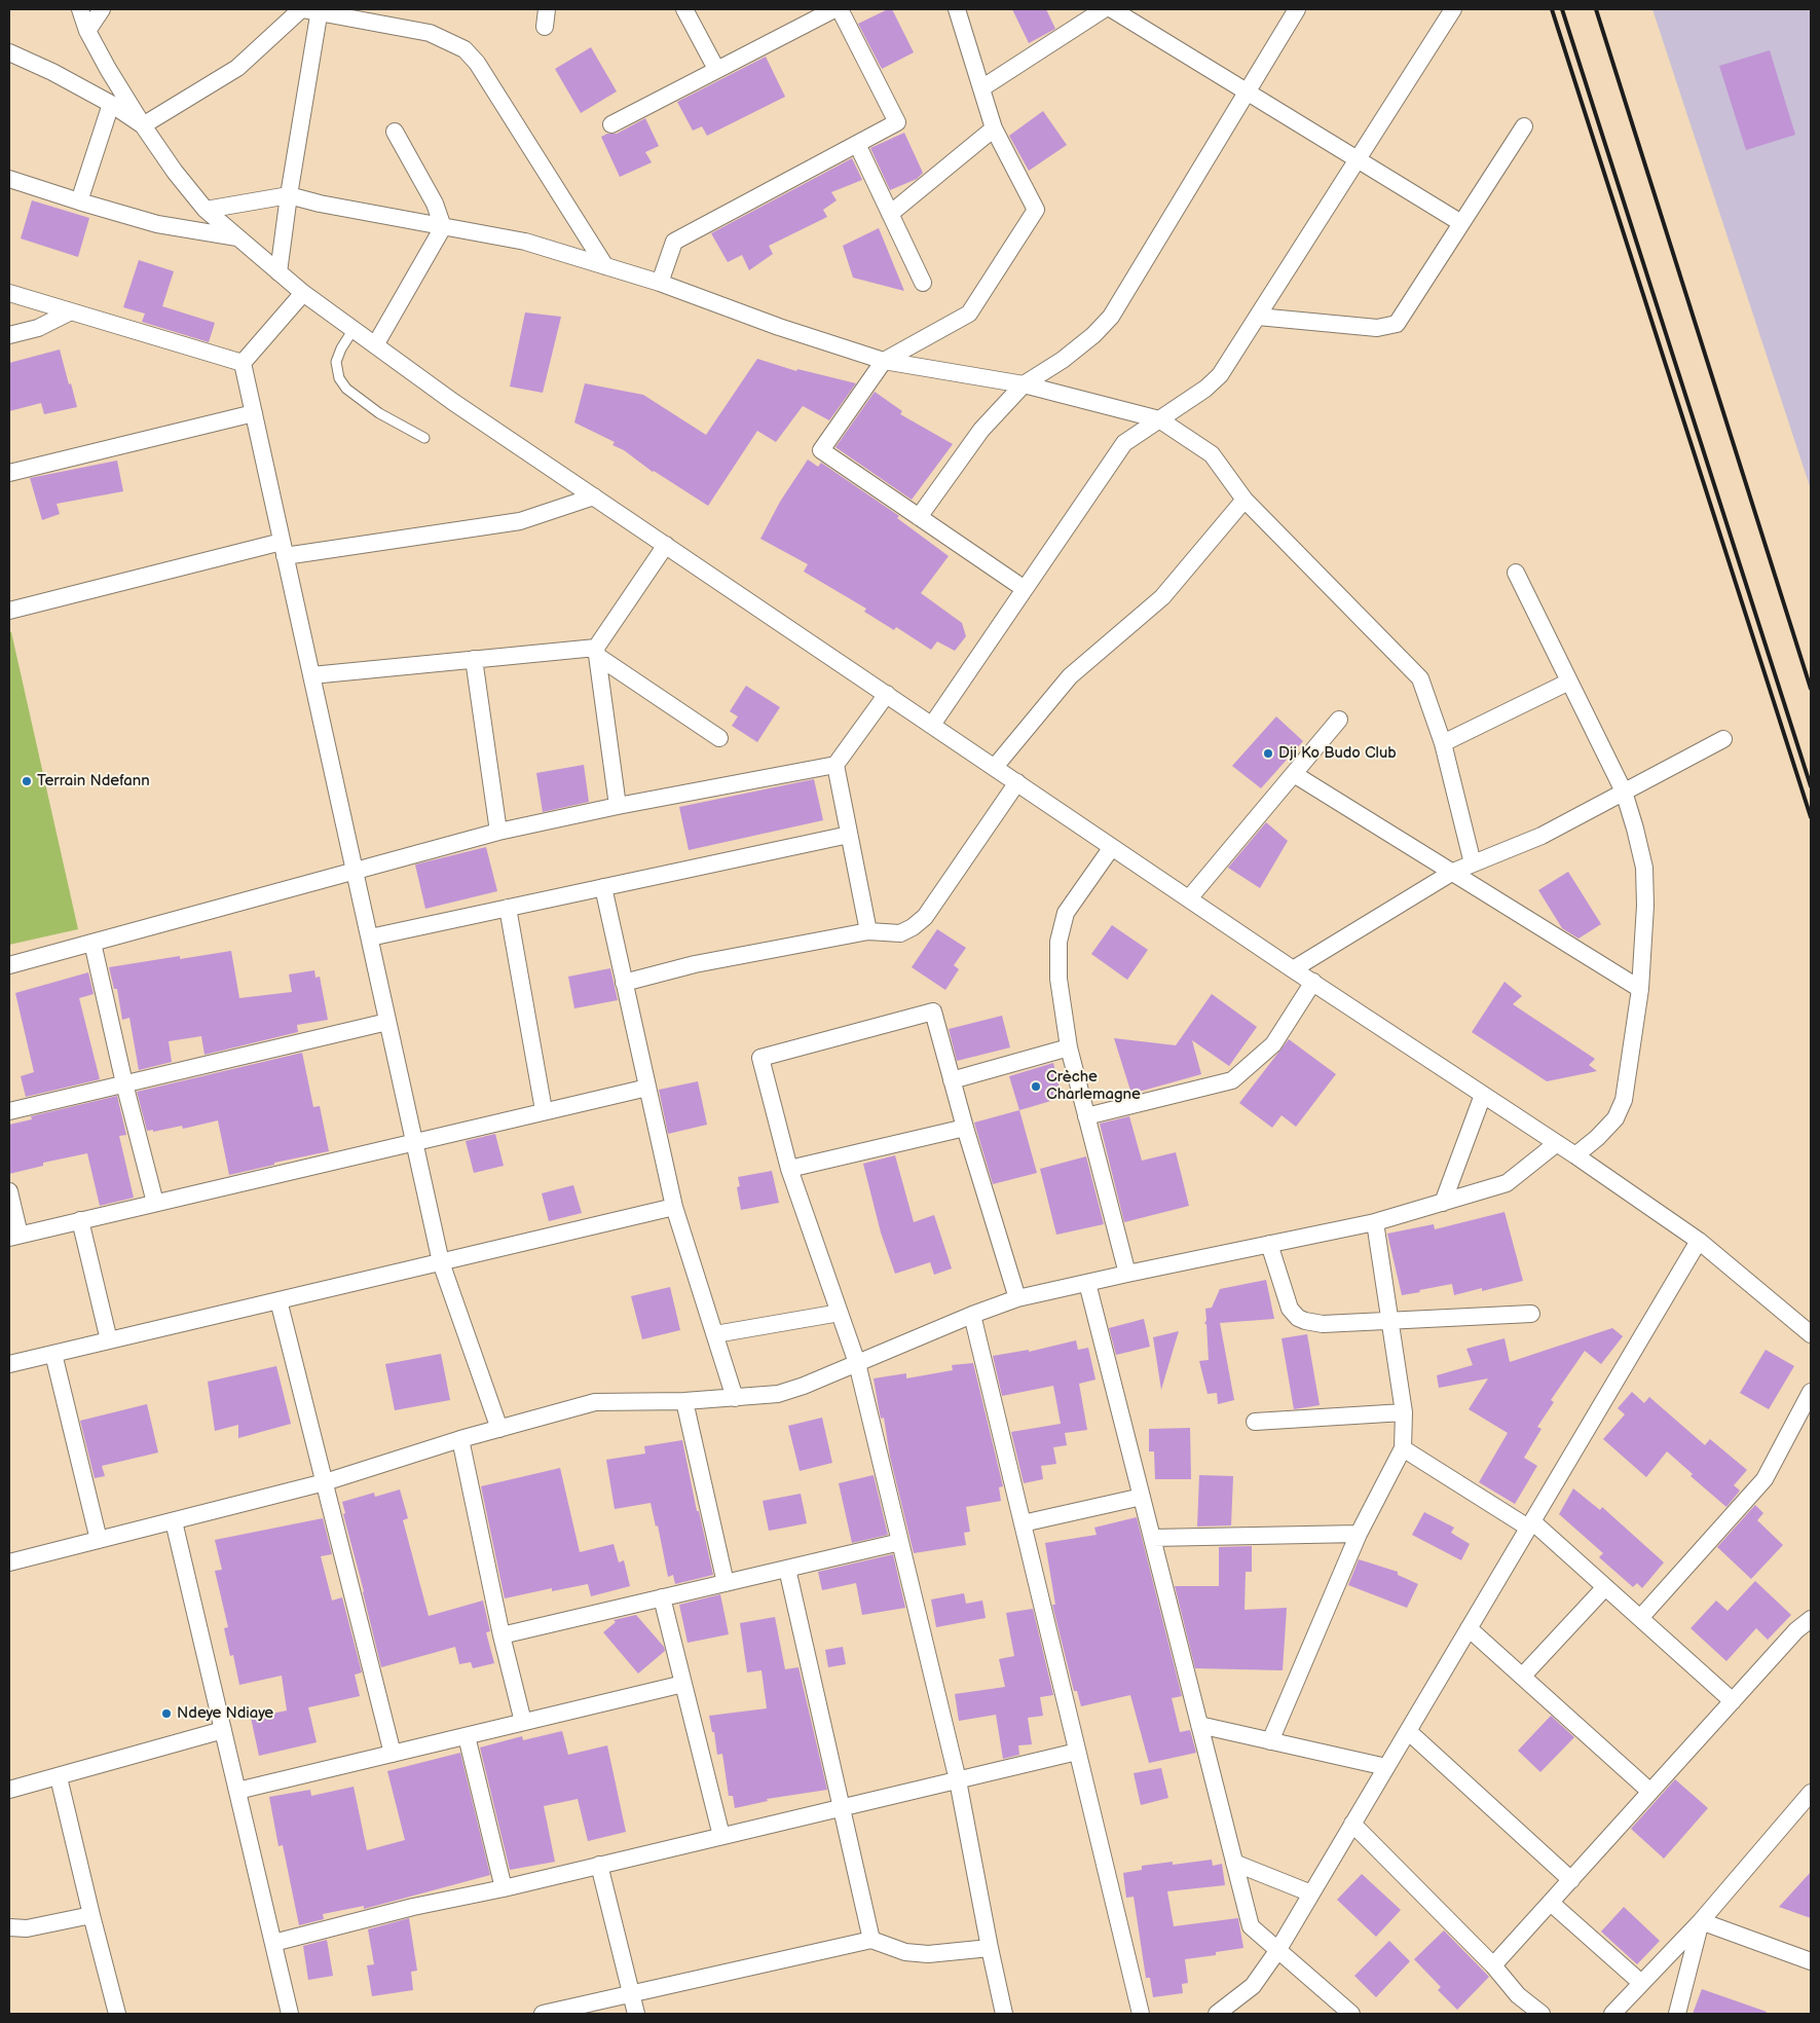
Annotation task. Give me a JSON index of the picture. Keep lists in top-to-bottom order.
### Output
{
  "places": [
    "Dji Ko Budo Club",
    "Terrain Ndefann",
    "Crèche Charlemagne",
    "Ndeye Ndiaye"
  ]
}
